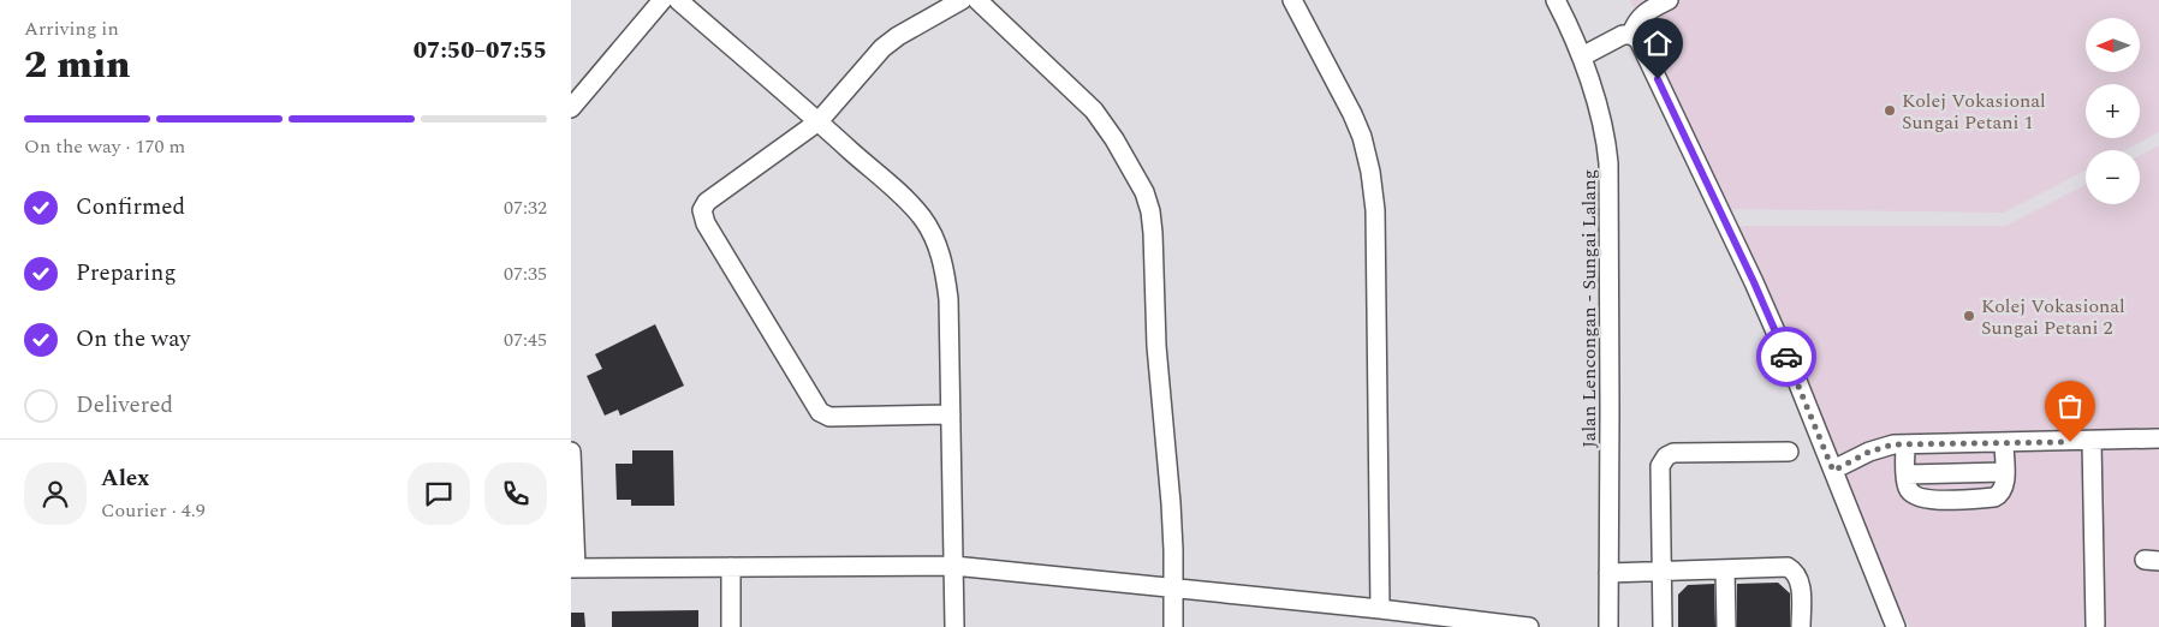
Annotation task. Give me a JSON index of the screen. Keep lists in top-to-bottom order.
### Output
{
  "streets": {
    "street": ["Jalan Lencongan - Sungai Lalang"]
  },
  "places": ["Kolej Vokasional Sungai Petani 1", "Kolej Vokasional Sungai Petani 2"],
  "north": "left",
  "page": {
    "heading": ["2 min", "Arriving in", "07:50–07:55"],
    "panel": ["Alex", "Courier · 4.9"],
    "map_buttons": ["+", "−"],
    "bar": "On the way · 170 m",
    "list": [
      ["Confirmed", "07:32"],
      ["Preparing", "07:35"],
      ["On the way", "07:45"],
      "Delivered"
    ]
  }
}
